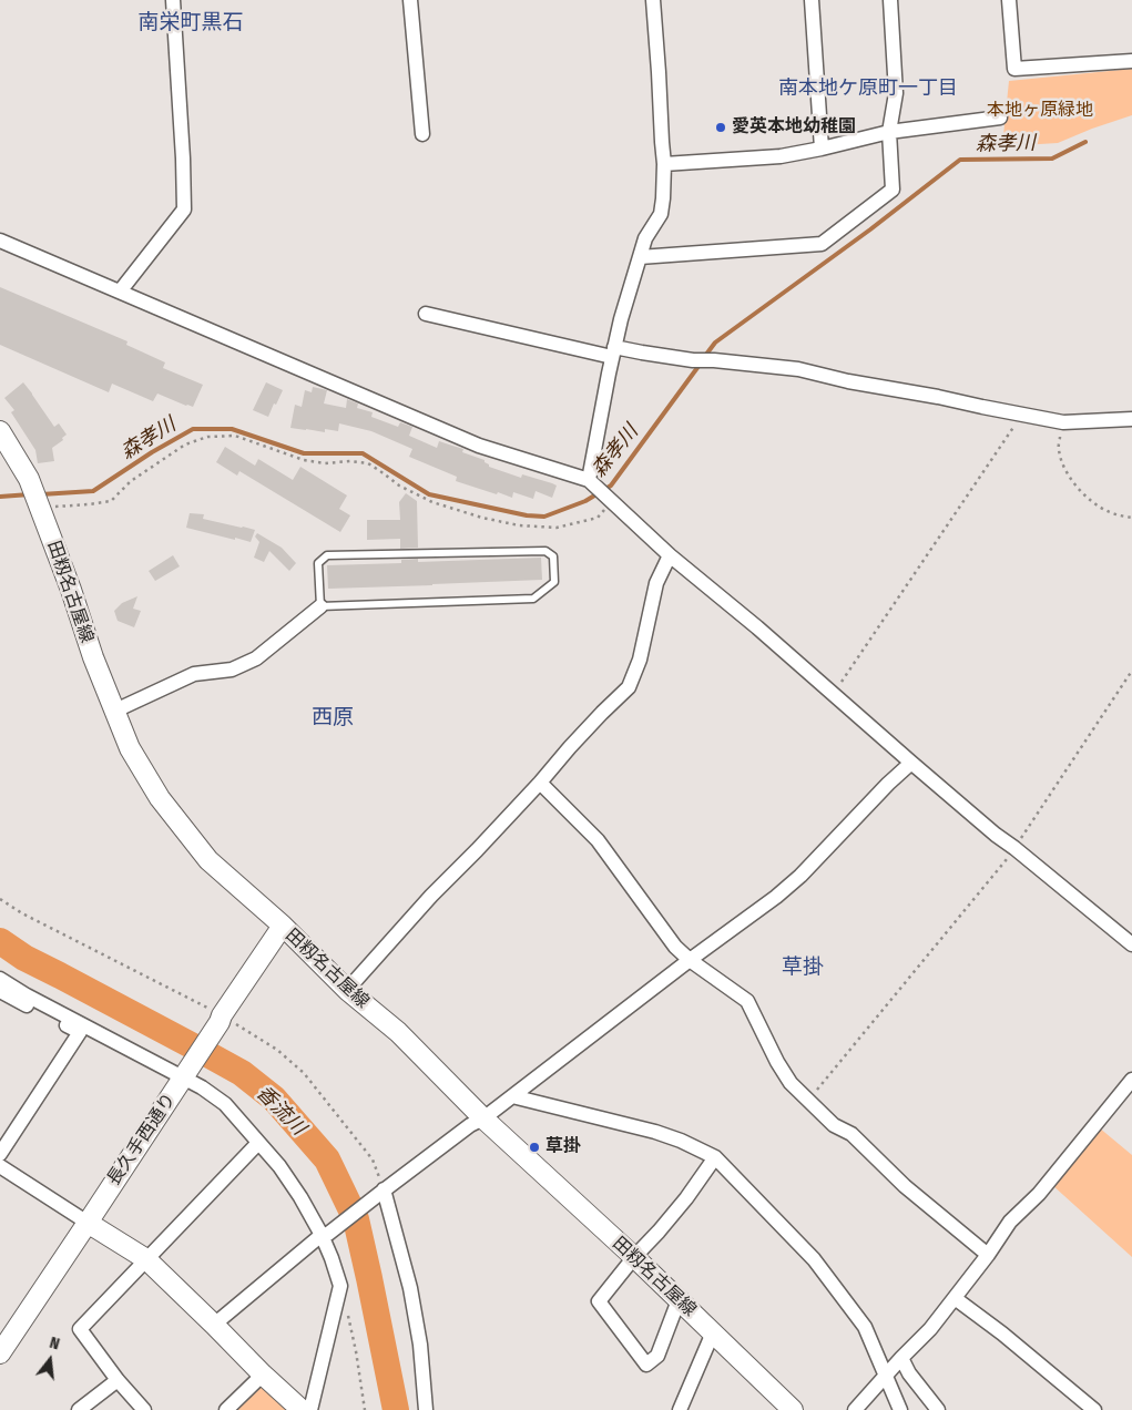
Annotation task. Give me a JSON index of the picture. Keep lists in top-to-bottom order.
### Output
{
  "streets": {
    "main road": ["田籾名古屋線", "長久手西通り"]
  },
  "crossings": [
    ["田籾名古屋線", "長久手西通り"]
  ],
  "districts": [
    "南栄町黒石",
    "南本地ケ原町一丁目",
    "西原",
    "草掛"
  ],
  "water": ["森孝川", "香流川"],
  "parks": ["本地ヶ原緑地"],
  "places": ["愛英本地幼稚園", "草掛"],
  "north": "top"
}
